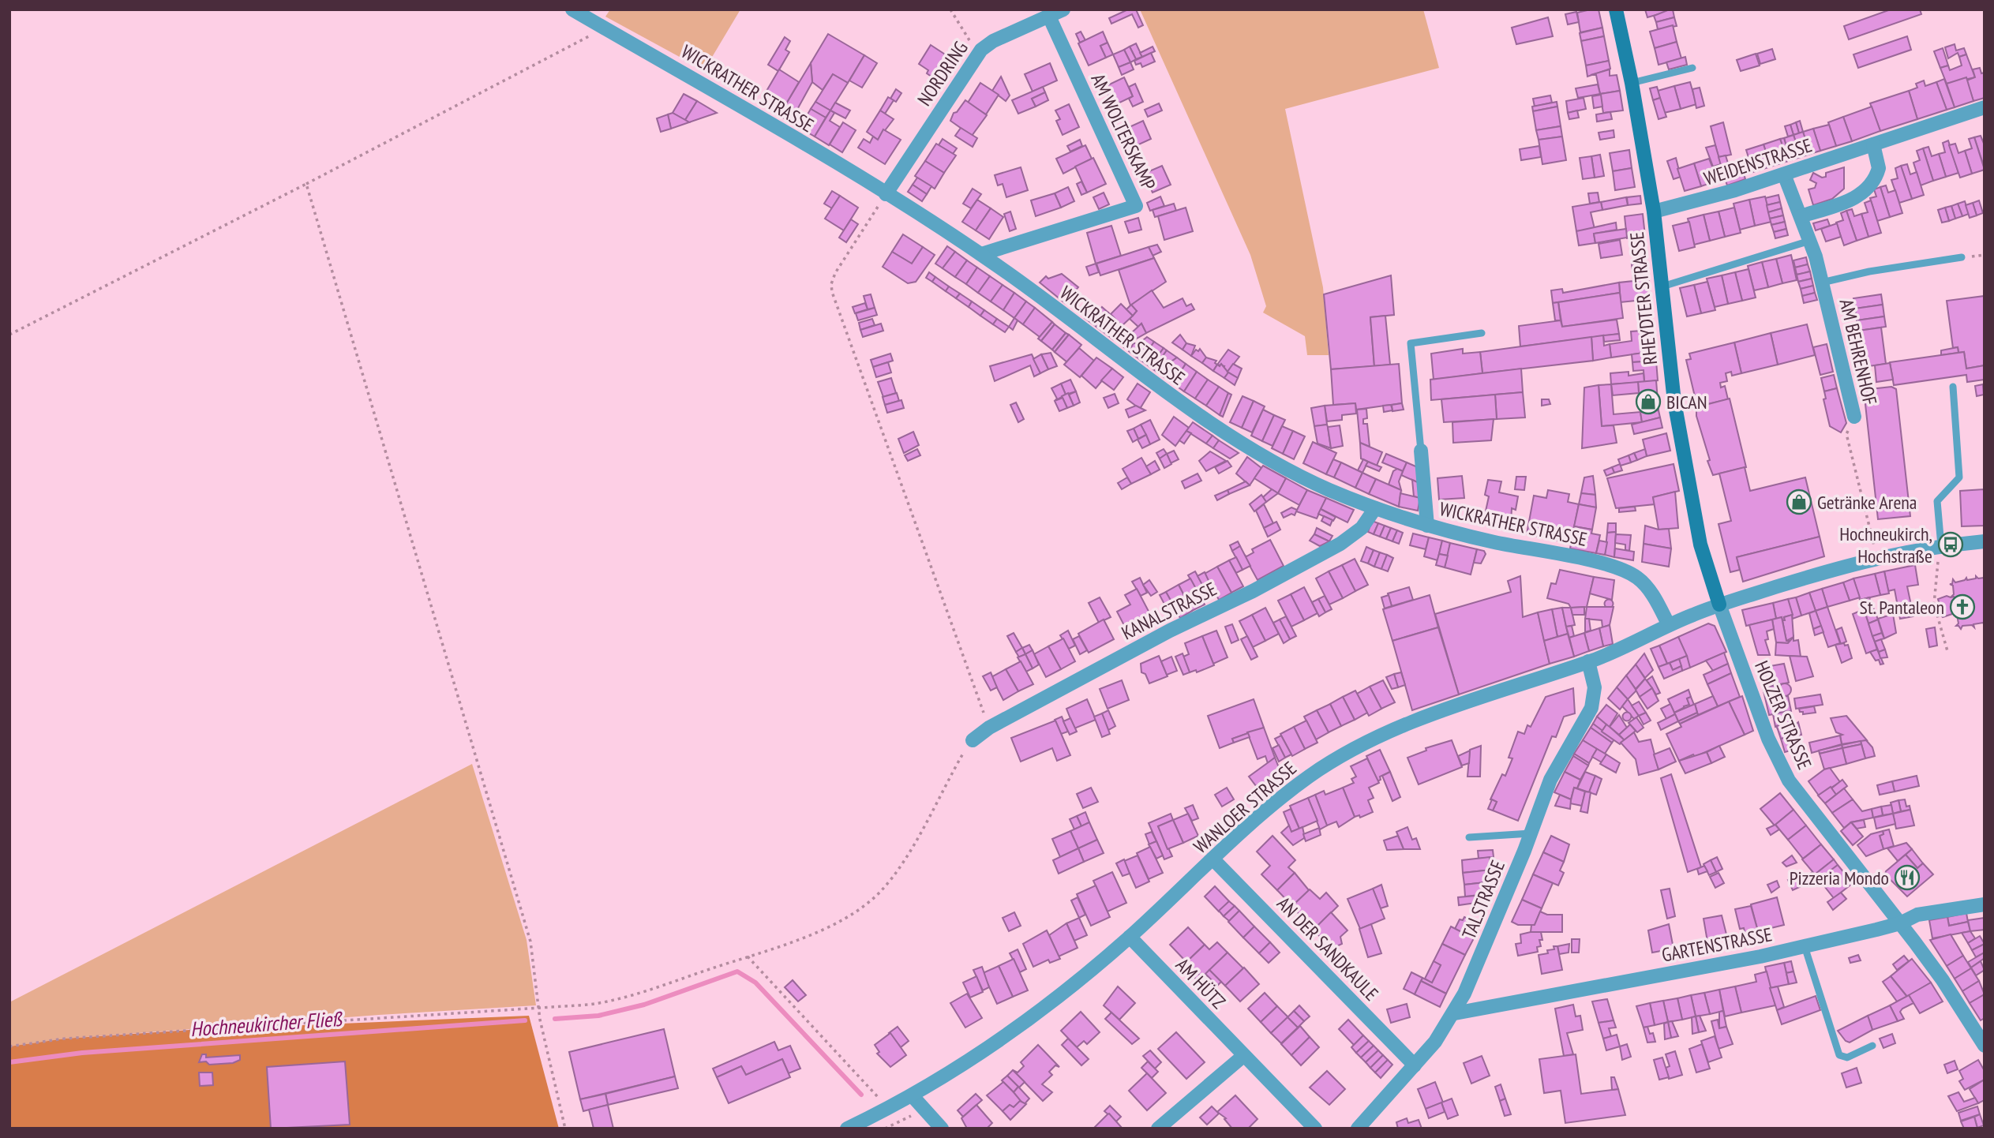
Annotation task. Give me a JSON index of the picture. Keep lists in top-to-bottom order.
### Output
{
  "streets": {
    "main road": ["RHEYDTER STRASSE"],
    "street": [
      "NORDRING",
      "WICKRATHER STRASSE",
      "AM WOLTERSKAMP",
      "WEIDENSTRASSE",
      "AM BEHRENHOF",
      "KANALSTRASSE",
      "HOLZER STRASSE",
      "WANLOER STRASSE",
      "TALSTRASSE",
      "GARTENSTRASSE",
      "AN DER SANDKAULE",
      "AM HÜTZ"
    ]
  },
  "crossings": [
    ["NORDRING", "WICKRATHER STRASSE"],
    ["NORDRING", "AM WOLTERSKAMP"],
    ["WICKRATHER STRASSE", "AM WOLTERSKAMP"],
    ["WICKRATHER STRASSE", "KANALSTRASSE"],
    ["WICKRATHER STRASSE", "WANLOER STRASSE"],
    ["WEIDENSTRASSE", "RHEYDTER STRASSE"],
    ["WEIDENSTRASSE", "AM BEHRENHOF"],
    ["RHEYDTER STRASSE", "HOLZER STRASSE"],
    ["RHEYDTER STRASSE", "WANLOER STRASSE"],
    ["AM BEHRENHOF", "WANLOER STRASSE"],
    ["HOLZER STRASSE", "WANLOER STRASSE"],
    ["HOLZER STRASSE", "GARTENSTRASSE"],
    ["WANLOER STRASSE", "TALSTRASSE"],
    ["WANLOER STRASSE", "AN DER SANDKAULE"],
    ["WANLOER STRASSE", "AM HÜTZ"],
    ["TALSTRASSE", "GARTENSTRASSE"],
    ["TALSTRASSE", "AN DER SANDKAULE"]
  ],
  "water": ["Hochneukircher Fließ"],
  "places": {
    "shop": ["BICAN", "Getränke Arena"],
    "bus stop": ["Hochneukirch, Hochstraße"],
    "church": ["St. Pantaleon"],
    "restaurant": ["Pizzeria Mondo"]
  }
}
